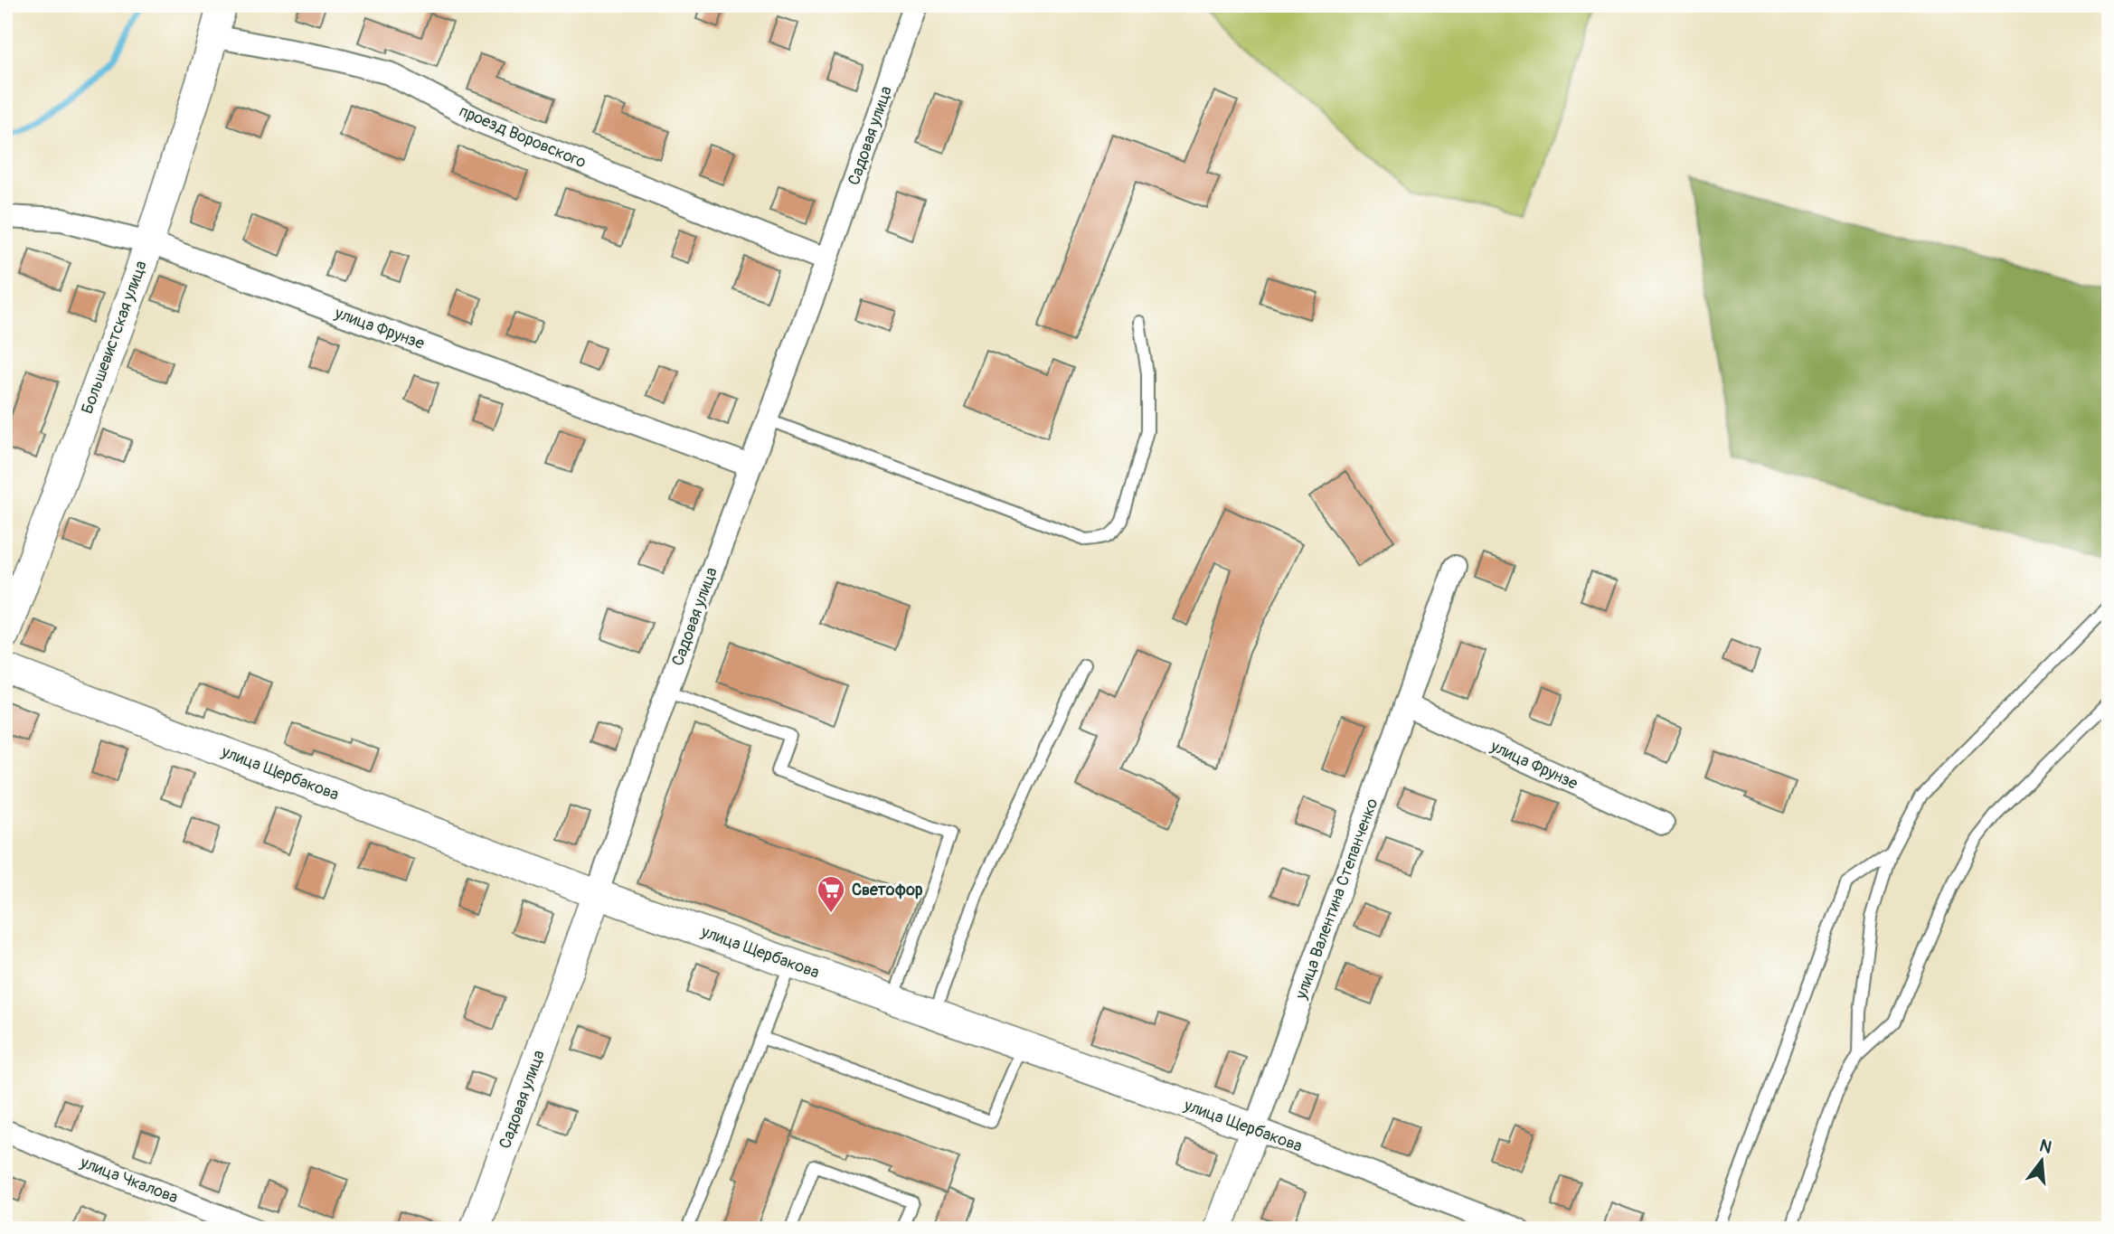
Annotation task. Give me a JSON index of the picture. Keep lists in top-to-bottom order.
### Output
{
  "streets": {
    "street": [
      "Садовая улица",
      "проезд Воровского",
      "улица Фрунзе",
      "Большевистская улица",
      "улица Щербакова",
      "улица Валентина Степанченко",
      "улица Чкалова"
    ]
  },
  "crossings": [
    ["Садовая улица", "проезд Воровского"],
    ["Садовая улица", "улица Фрунзе"],
    ["Садовая улица", "улица Щербакова"],
    ["проезд Воровского", "Большевистская улица"],
    ["улица Фрунзе", "Большевистская улица"],
    ["улица Фрунзе", "улица Валентина Степанченко"],
    ["улица Щербакова", "улица Валентина Степанченко"]
  ],
  "places": {
    "supermarket": ["Светофор"]
  },
  "north": "top"
}
